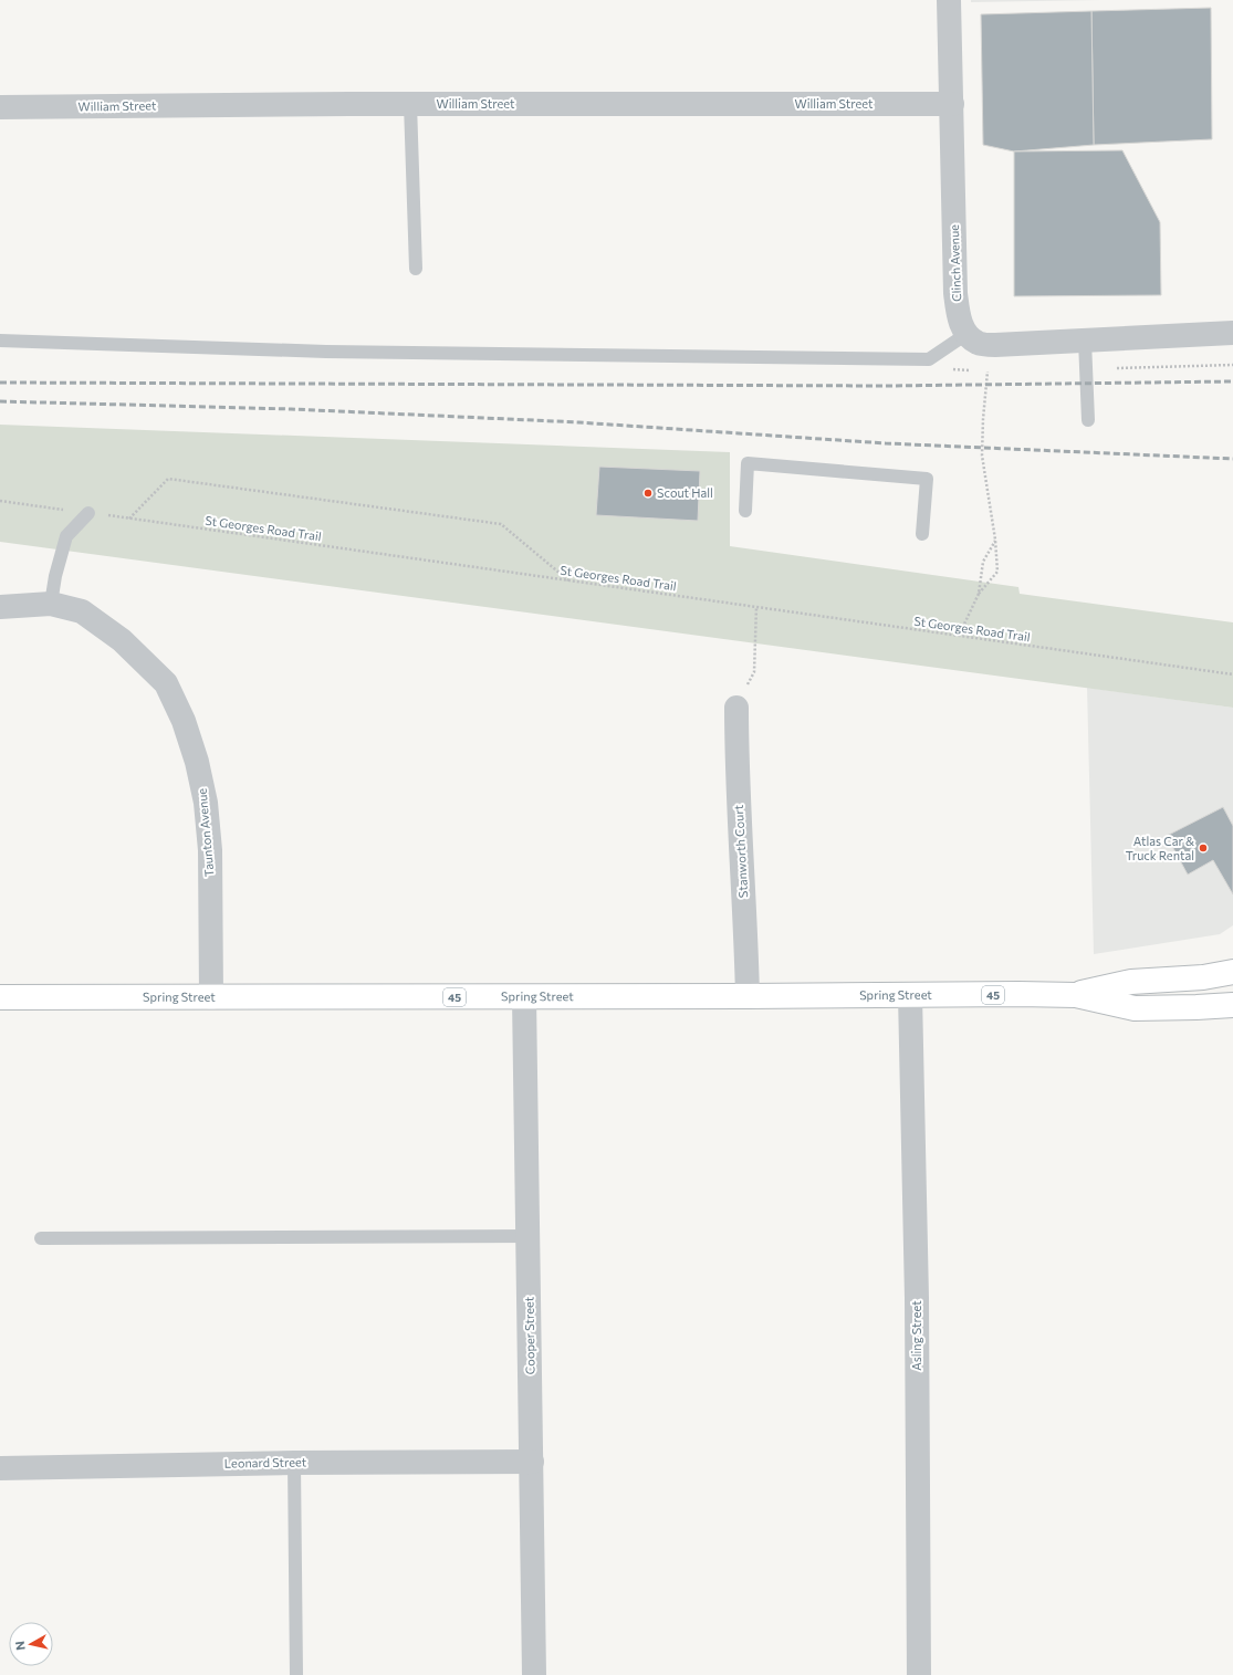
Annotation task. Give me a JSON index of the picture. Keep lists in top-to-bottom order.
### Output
{
  "streets": {
    "main road": ["Spring Street", "45"],
    "street": [
      "William Street",
      "Clinch Avenue",
      "Taunton Avenue",
      "Stanworth Court",
      "Cooper Street",
      "Asling Street",
      "Leonard Street"
    ],
    "path": ["St Georges Road Trail"]
  },
  "crossings": [
    ["William Street", "Clinch Avenue"],
    ["Taunton Avenue", "Spring Street"],
    ["Stanworth Court", "Spring Street"],
    ["Spring Street", "Cooper Street"],
    ["Spring Street", "Asling Street"],
    ["Cooper Street", "Leonard Street"]
  ],
  "places": ["Scout Hall", "Atlas Car & Truck Rental"],
  "north": "left"
}
